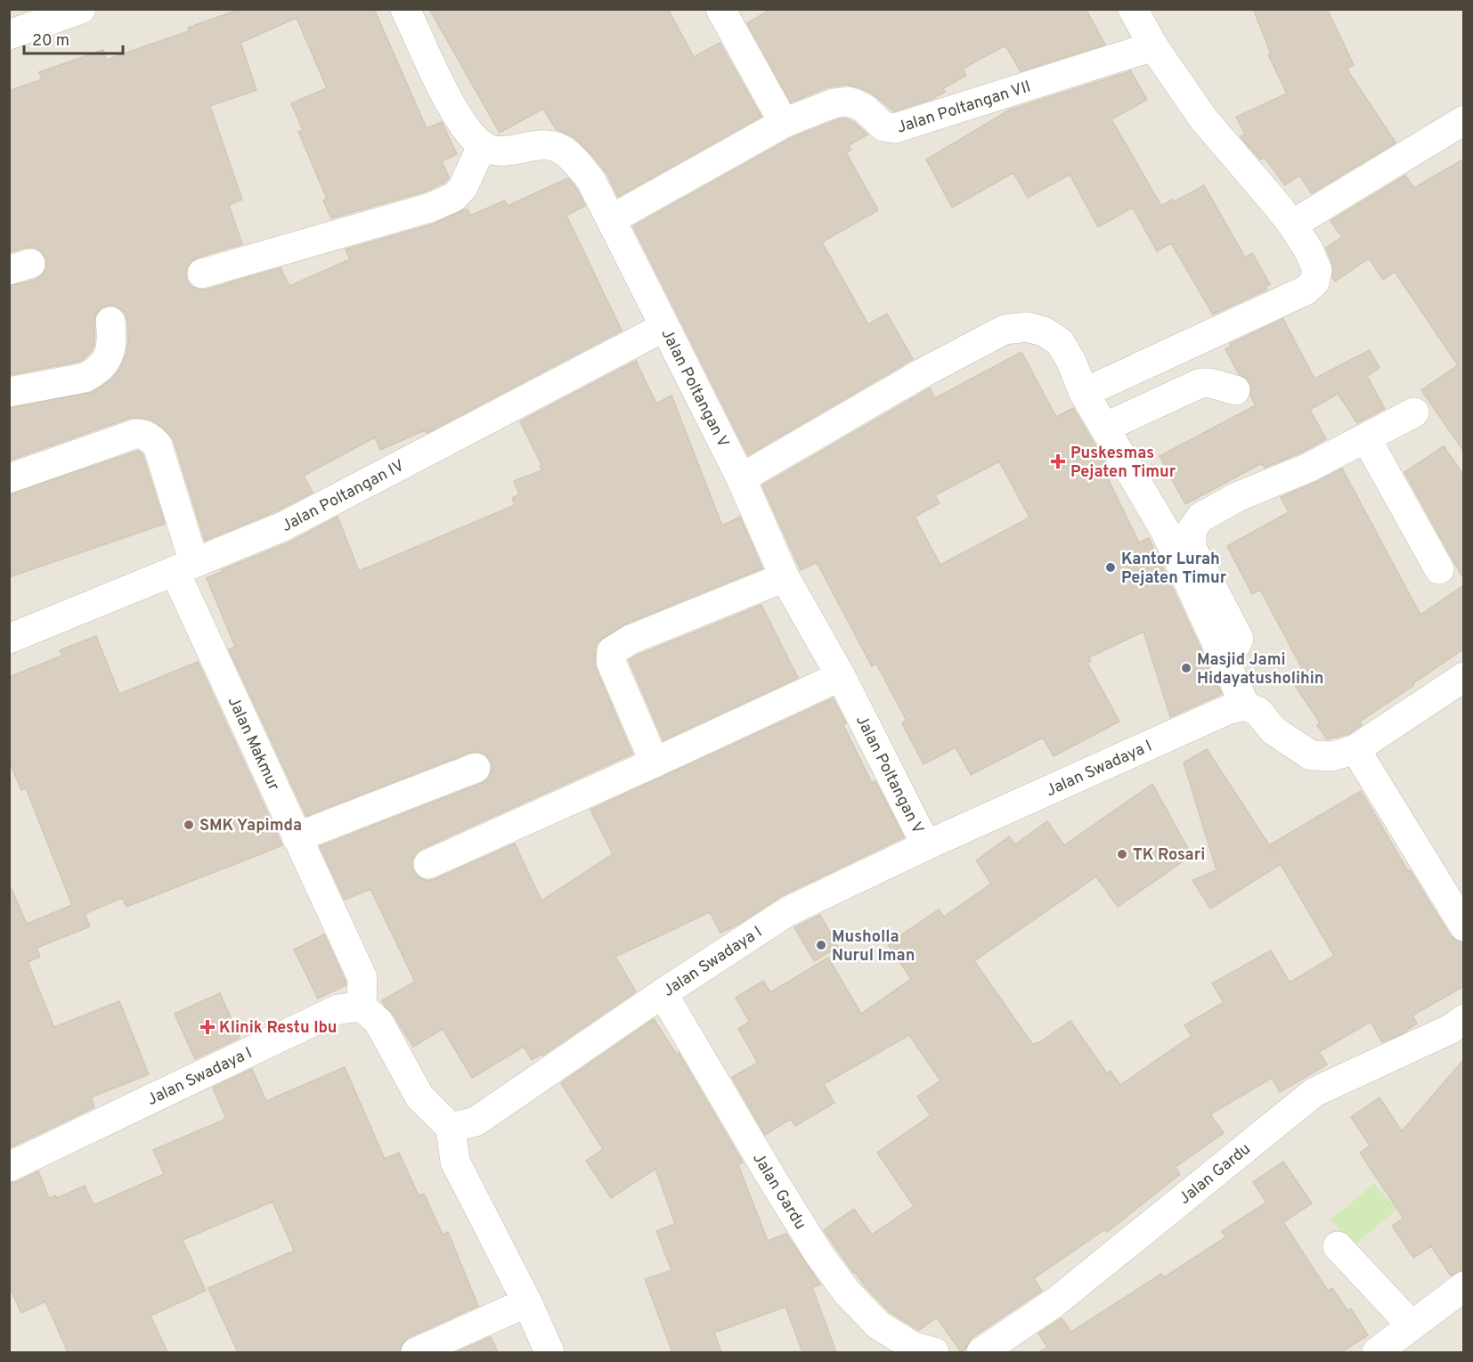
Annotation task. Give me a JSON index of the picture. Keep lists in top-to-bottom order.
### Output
{
  "streets": {
    "street": [
      "Jalan Poltangan VII",
      "Jalan Poltangan V",
      "Jalan Poltangan IV",
      "Jalan Makmur",
      "Jalan Swadaya I",
      "Jalan Gardu"
    ]
  },
  "crossings": [
    ["Jalan Poltangan VII", "Jalan Poltangan V"],
    ["Jalan Poltangan V", "Jalan Poltangan IV"],
    ["Jalan Poltangan V", "Jalan Swadaya I"],
    ["Jalan Poltangan IV", "Jalan Makmur"],
    ["Jalan Makmur", "Jalan Swadaya I"],
    ["Jalan Swadaya I", "Jalan Gardu"]
  ],
  "places": {
    "health": ["Puskesmas Pejaten Timur", "Klinik Restu Ibu"],
    "other": [
      "Kantor Lurah Pejaten Timur",
      "Masjid Jami Hidayatusholihin",
      "SMK Yapimda",
      "TK Rosari",
      "Musholla Nurul Iman"
    ]
  },
  "scale_bar": "20 m"
}
